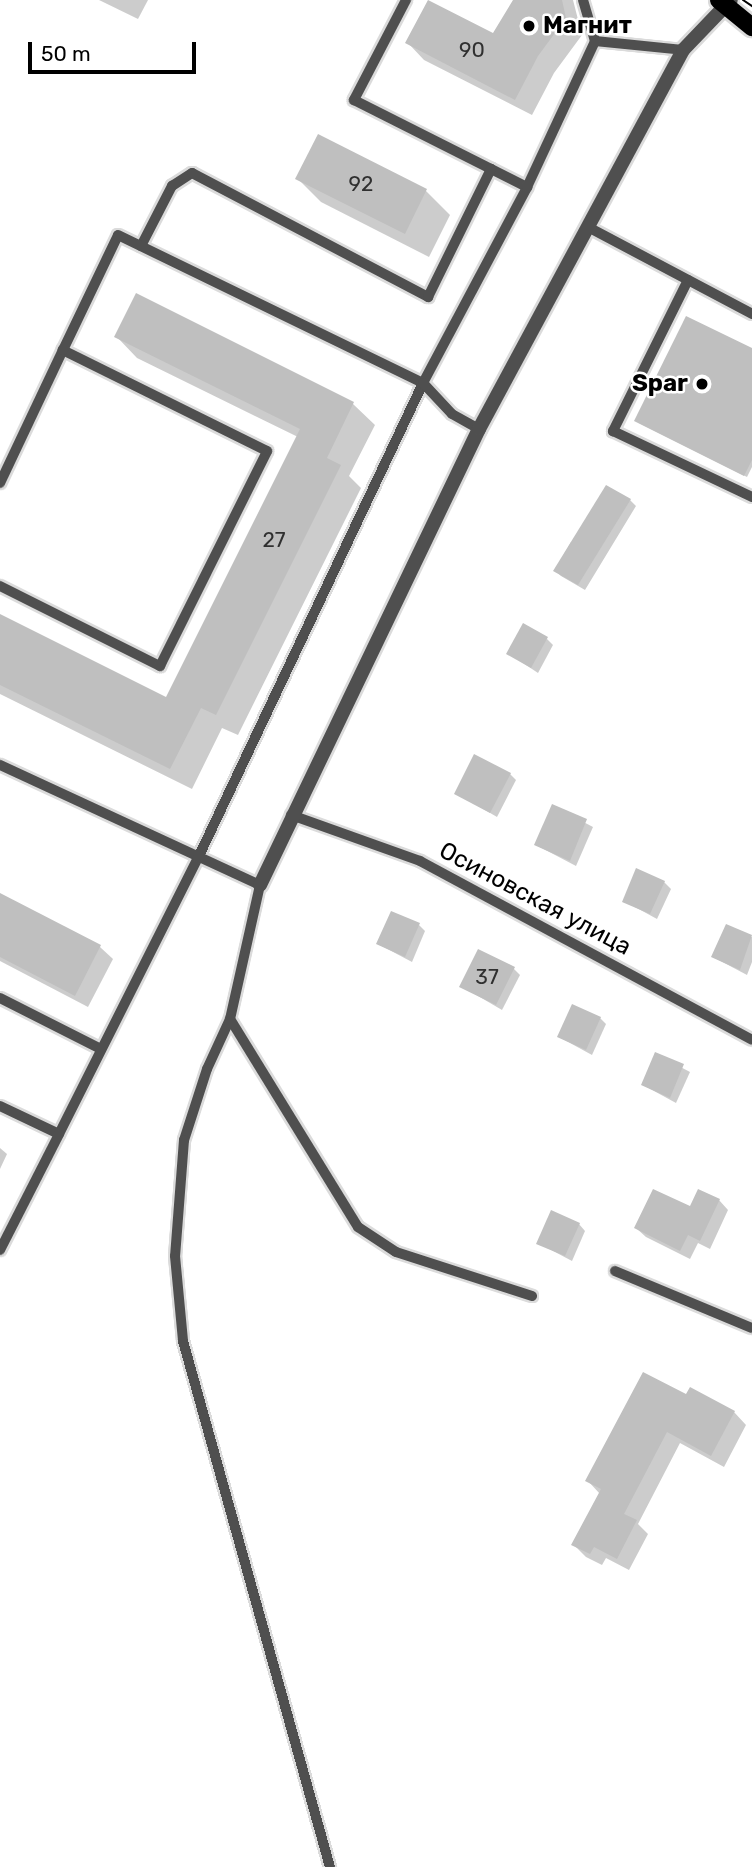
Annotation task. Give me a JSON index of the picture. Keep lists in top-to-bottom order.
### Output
{
  "streets": {
    "lane": ["Осиновская улица"]
  },
  "places": ["Магнит", "Spar"],
  "house_numbers": [
    "90",
    "92",
    "27",
    "37"
  ],
  "scale_bar": "50 m"
}
